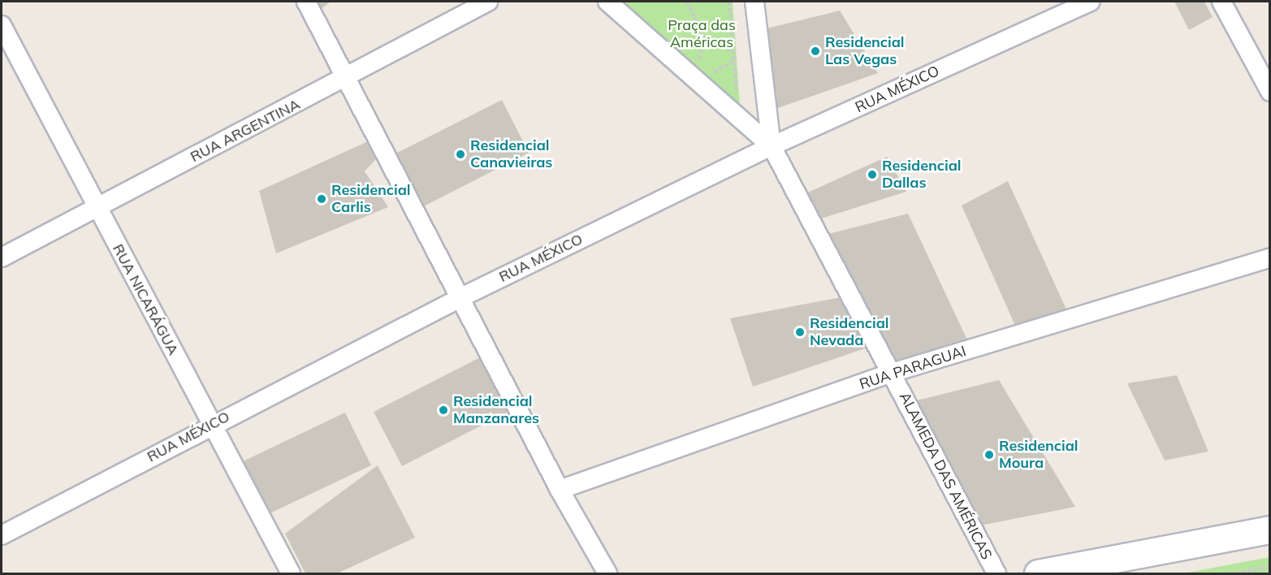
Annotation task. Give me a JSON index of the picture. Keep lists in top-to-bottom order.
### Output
{
  "streets": {
    "street": [
      "RUA MÉXICO",
      "RUA ARGENTINA",
      "RUA NICARÁGUA",
      "RUA PARAGUAI",
      "ALAMEDA DAS AMÉRICAS"
    ]
  },
  "crossings": [
    ["RUA MÉXICO", "RUA NICARÁGUA"],
    ["RUA MÉXICO", "ALAMEDA DAS AMÉRICAS"],
    ["RUA ARGENTINA", "RUA NICARÁGUA"],
    ["RUA PARAGUAI", "ALAMEDA DAS AMÉRICAS"]
  ],
  "parks": ["Praça das Américas"],
  "places": [
    "Residencial Las Vegas",
    "Residencial Canavieiras",
    "Residencial Dallas",
    "Residencial Carlis",
    "Residencial Nevada",
    "Residencial Manzanares",
    "Residencial Moura"
  ]
}
